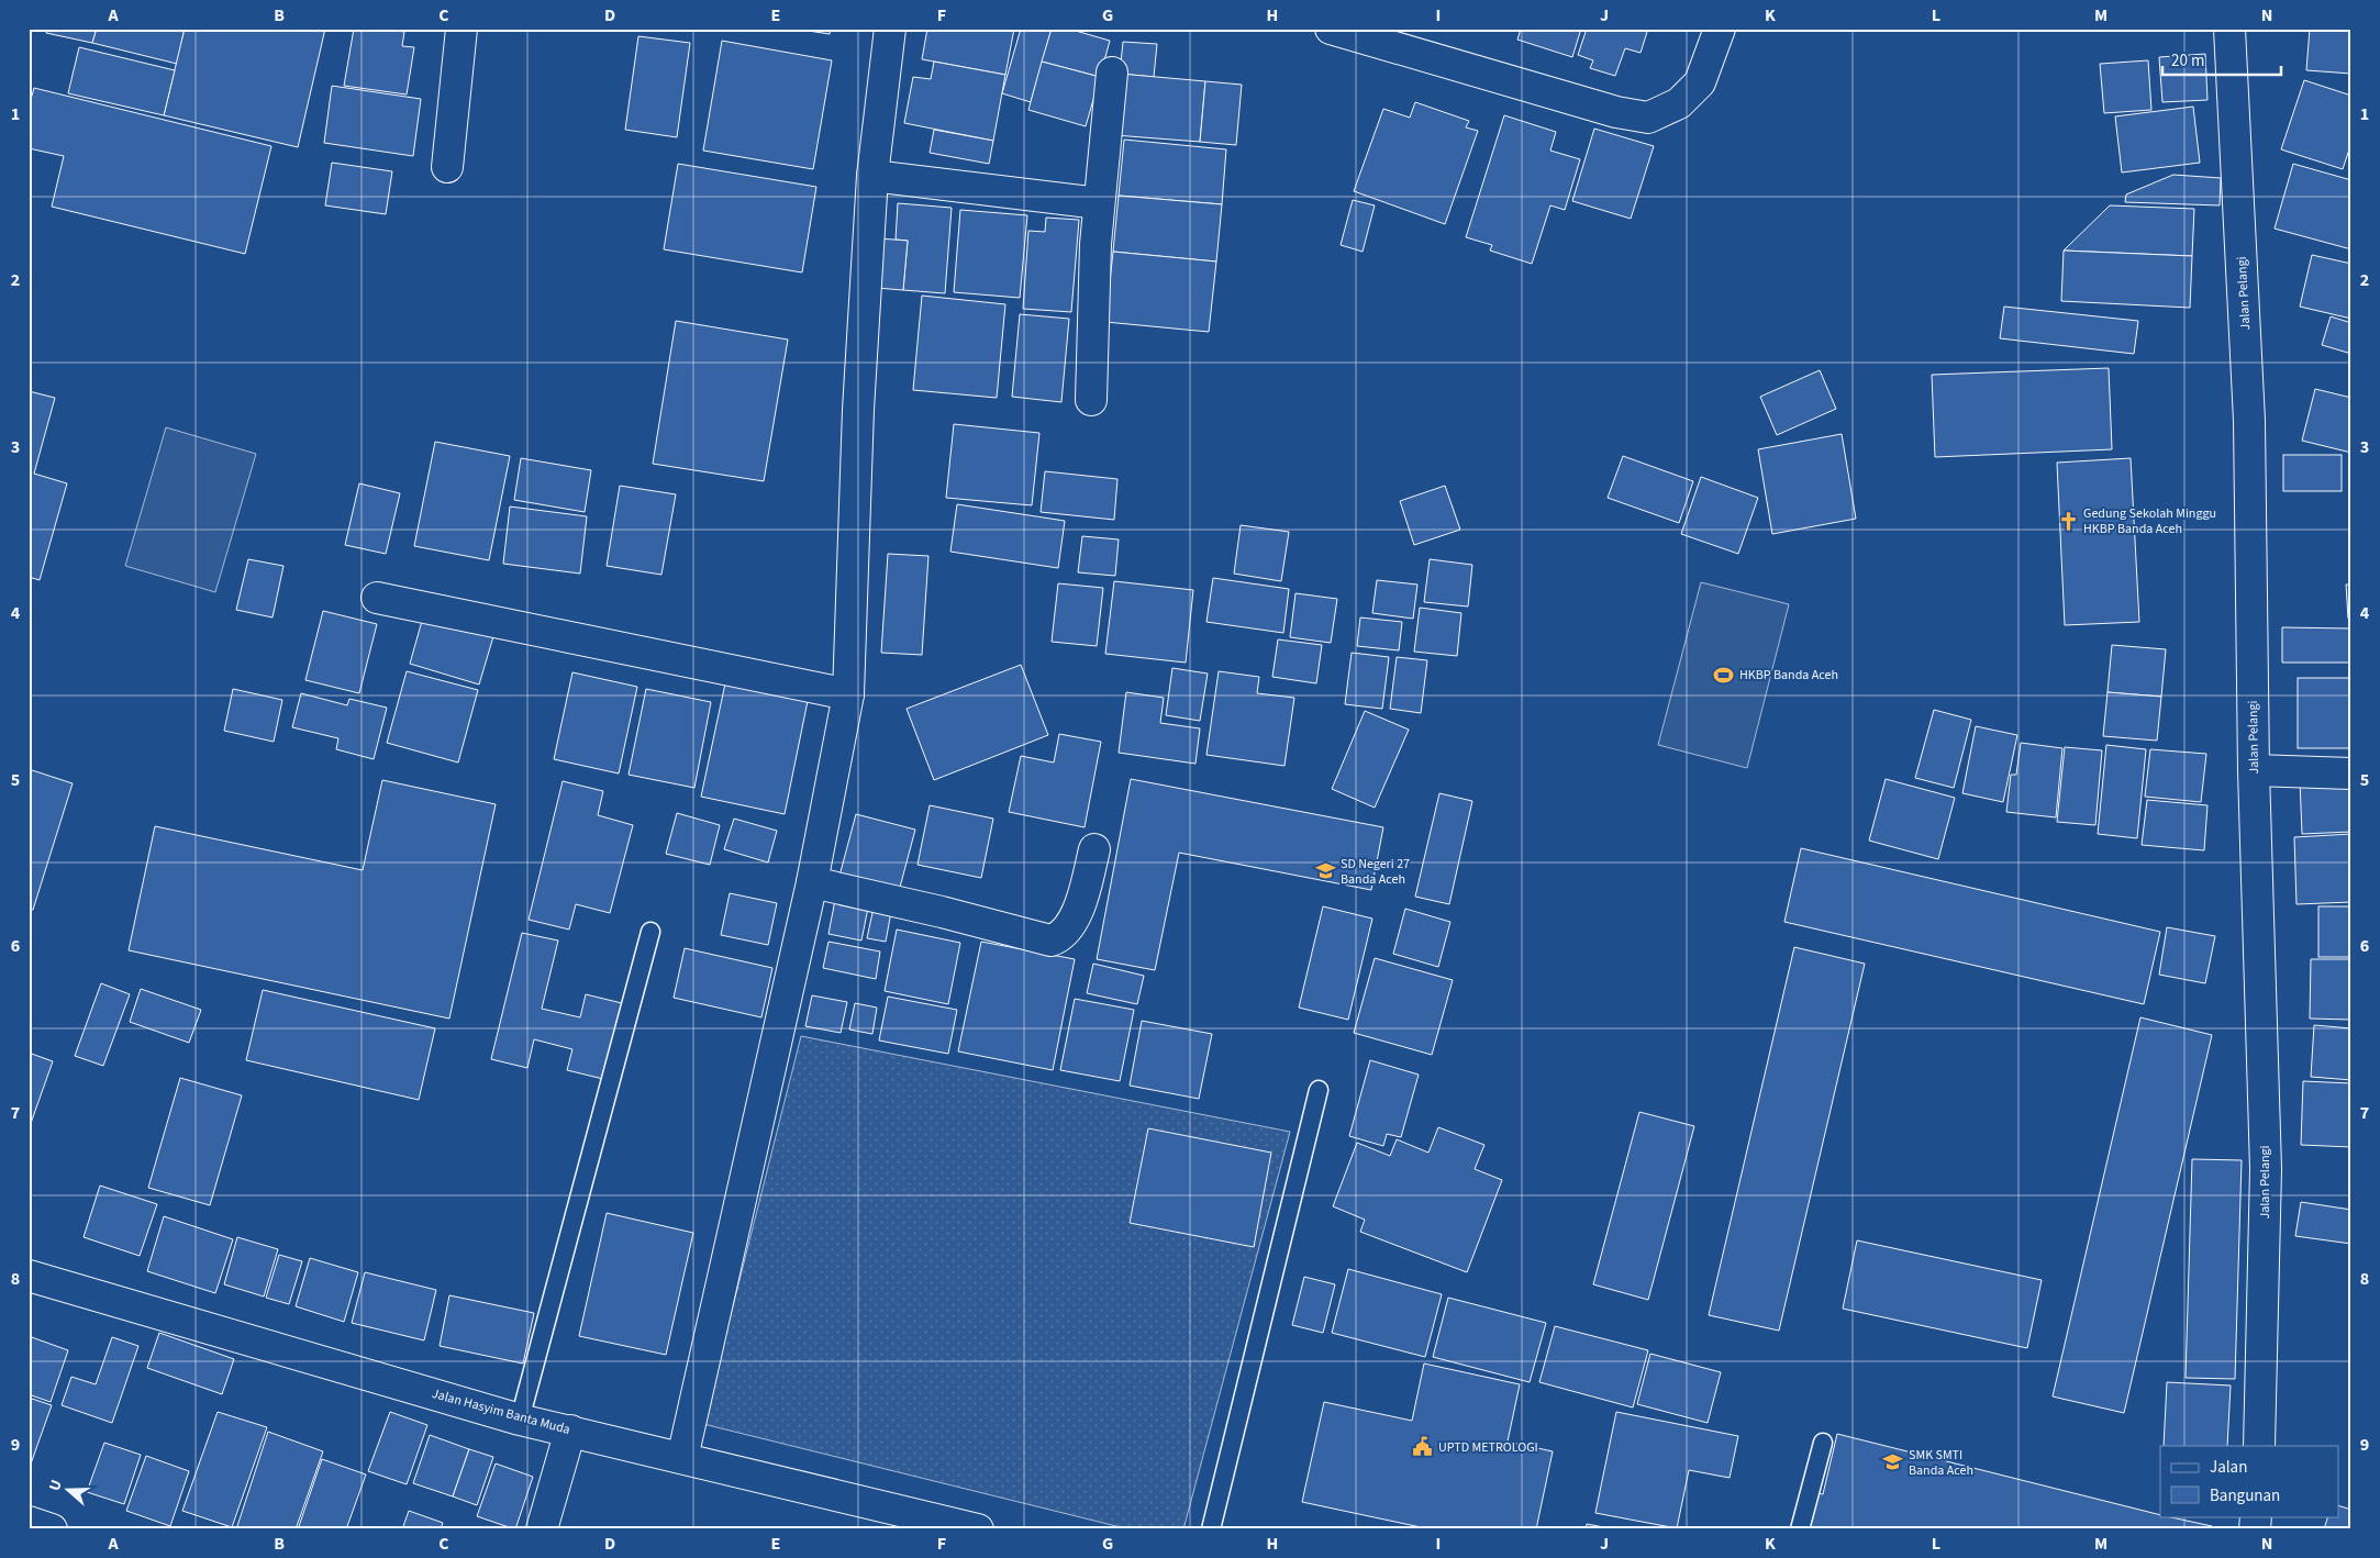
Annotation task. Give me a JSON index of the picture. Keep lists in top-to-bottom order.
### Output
{
  "streets": {
    "street": ["Jalan Pelangi", "Jalan Hasyim Banta Muda"]
  },
  "places": {
    "church": ["Gedung Sekolah Minggu HKBP Banda Aceh"],
    "sports": ["HKBP Banda Aceh"],
    "school or university": ["SD Negeri 27 Banda Aceh", "SMK SMTI Banda Aceh"],
    "public building": ["UPTD METROLOGI"]
  },
  "legend": ["Jalan", "Bangunan"],
  "scale_bar": "20 m",
  "north": "left",
  "grid": {
    "columns": [
      "A",
      "B",
      "C",
      "D",
      "E",
      "F",
      "G",
      "H",
      "I",
      "J",
      "K",
      "L",
      "M",
      "N"
    ],
    "rows": [
      "1",
      "2",
      "3",
      "4",
      "5",
      "6",
      "7",
      "8",
      "9"
    ]
  }
}
